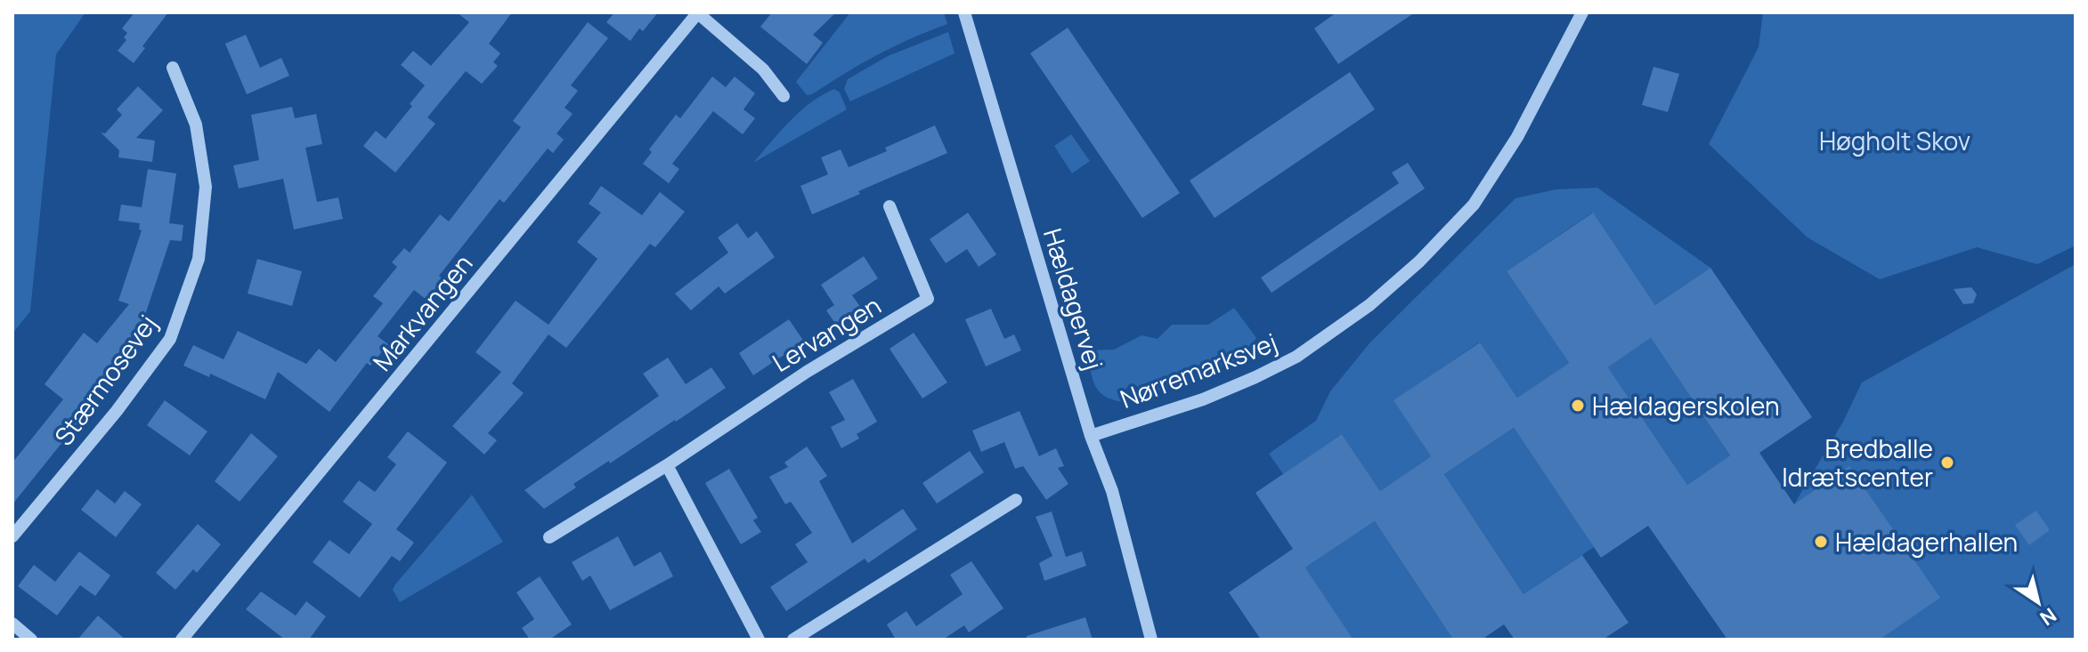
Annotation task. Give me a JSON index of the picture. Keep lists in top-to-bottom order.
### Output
{
  "streets": {
    "street": [
      "Hældagervej",
      "Markvangen",
      "Lervangen",
      "Nørremarksvej",
      "Stærmosevej"
    ]
  },
  "crossings": [
    ["Hældagervej", "Nørremarksvej"]
  ],
  "parks": ["Høgholt Skov"],
  "places": ["Hældagerskolen", "Bredballe Idrætscenter", "Hældagerhallen"],
  "north": "bottom right"
}
